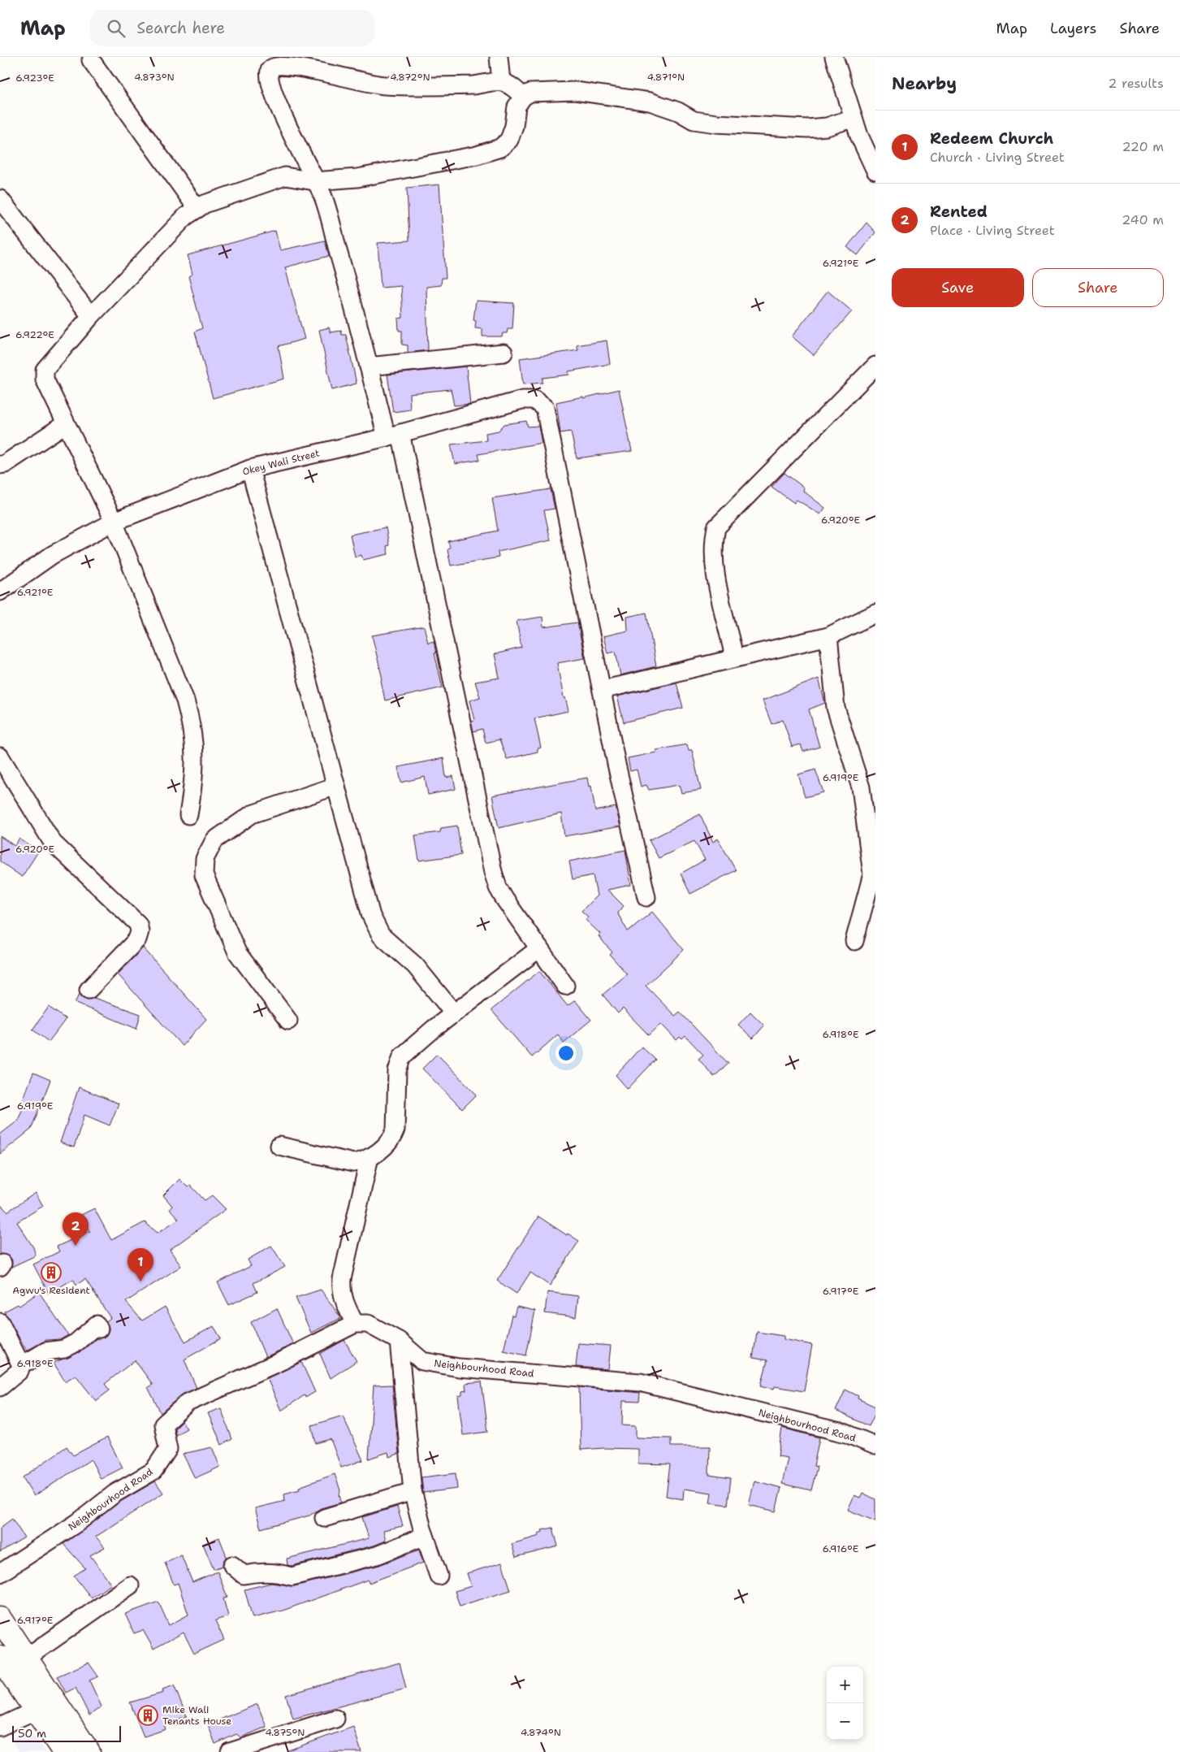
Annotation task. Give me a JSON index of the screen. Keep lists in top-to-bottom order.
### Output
{
  "streets": {
    "street": ["Okey Wali Street", "Neighbourhood Road"]
  },
  "places": {
    "building": ["Agwu's Resident", "Mike Wali Tenants House"]
  },
  "scale_bar": "50 m",
  "page": {
    "header": "Map",
    "search": "Search here",
    "nav": ["Map", "Layers", "Share"],
    "heading": ["Nearby", "2 results"],
    "list": [
      {
        "mark": "1",
        "name": "Redeem Church",
        "note": "Church · Living Street",
        "value": "220 m"
      },
      {
        "mark": "2",
        "name": "Rented",
        "note": "Place · Living Street",
        "value": "240 m"
      }
    ],
    "buttons": ["Save", "Share"],
    "pins": ["2", "1"],
    "map_buttons": ["+", "−"],
    "scale": "50 m"
  },
  "coordinates": [
    "4.873°N",
    "4.872°N",
    "4.871°N",
    "6.923°E",
    "6.921°E",
    "6.922°E",
    "6.920°E",
    "6.919°E",
    "6.918°E",
    "6.917°E",
    "6.916°E",
    "4.875°N",
    "4.874°N"
  ]
}
